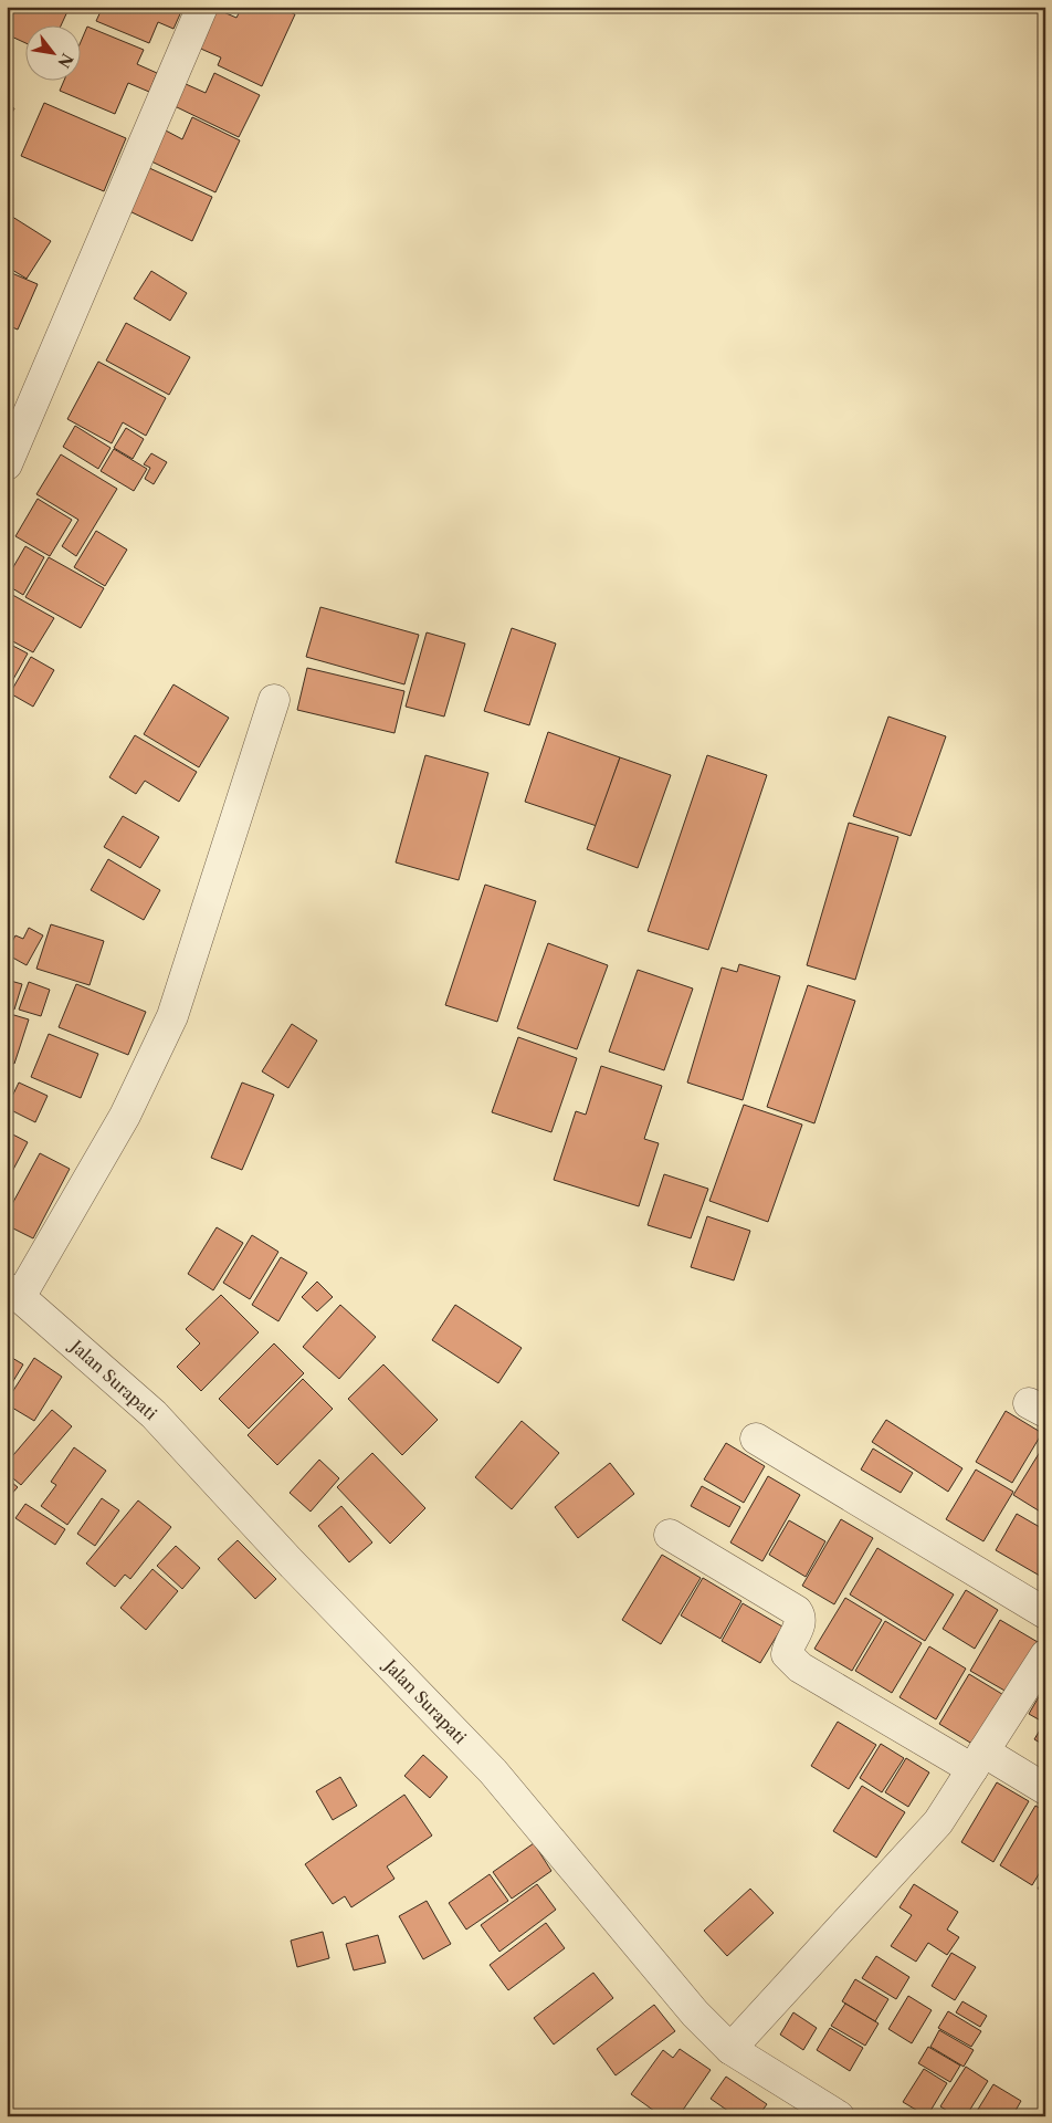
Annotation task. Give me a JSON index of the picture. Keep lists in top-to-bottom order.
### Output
{
  "streets": {
    "street": ["Jalan Surapati"]
  },
  "north": "bottom right"
}
